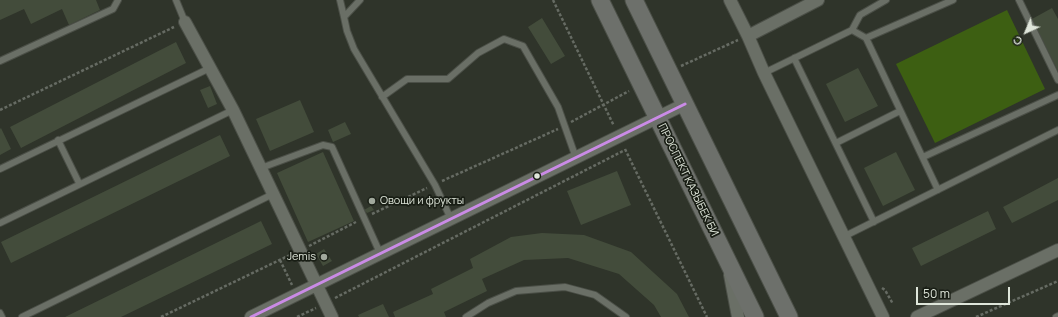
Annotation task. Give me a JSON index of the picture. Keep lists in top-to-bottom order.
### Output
{
  "streets": {
    "street": ["ПРОСПЕКТ КАЗЫБЕК БИ"]
  },
  "places": ["Овощи и фрукты", "Jemis"],
  "scale_bar": "50 m",
  "north": "bottom left"
}
